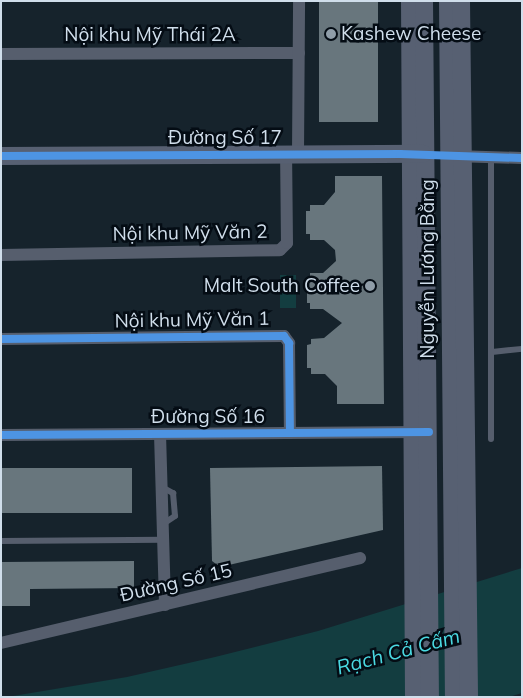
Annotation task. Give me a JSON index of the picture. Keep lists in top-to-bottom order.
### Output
{
  "streets": {
    "main road": ["Đường Số 17", "Nguyễn Lương Bằng"],
    "street": [
      "Nội khu Mỹ Thái 2A",
      "Nội khu Mỹ Văn 2",
      "Nội khu Mỹ Văn 1",
      "Đường Số 16",
      "Đường Số 15"
    ]
  },
  "crossings": [
    ["Nội khu Mỹ Thái 2A", "Nội khu Mỹ Văn 2"],
    ["Đường Số 17", "Nội khu Mỹ Văn 2"],
    ["Đường Số 17", "Nguyễn Lương Bằng"],
    ["Nguyễn Lương Bằng", "Đường Số 16"],
    ["Nội khu Mỹ Văn 1", "Đường Số 16"]
  ],
  "water": ["Rạch Cả Cấm"],
  "places": ["Kashew Cheese", "Malt South Coffee"]
}
